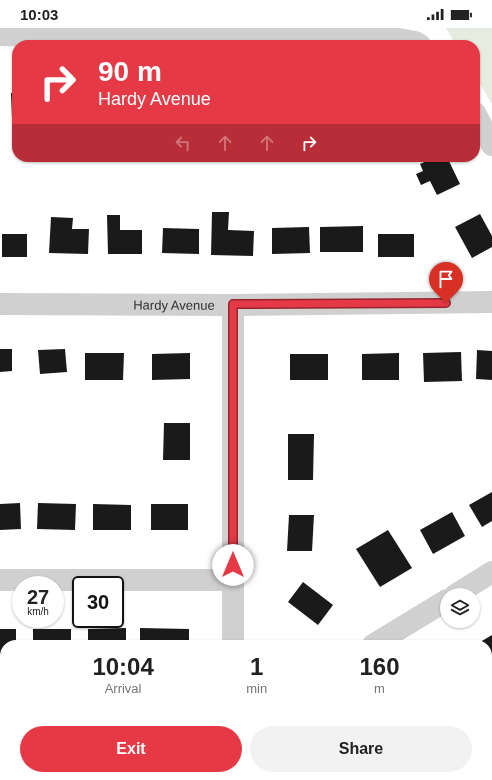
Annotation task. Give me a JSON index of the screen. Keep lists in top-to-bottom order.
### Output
{
  "streets": {
    "street": ["Hardy Avenue"]
  },
  "page": {
    "status": "10:03",
    "turn": ["90 m", "Hardy Avenue"],
    "speed": "27 km/h",
    "limit": "30",
    "eta": [
      "10:04",
      "Arrival",
      "1",
      "min",
      "160",
      "m"
    ],
    "buttons": ["Exit", "Share"]
  }
}
